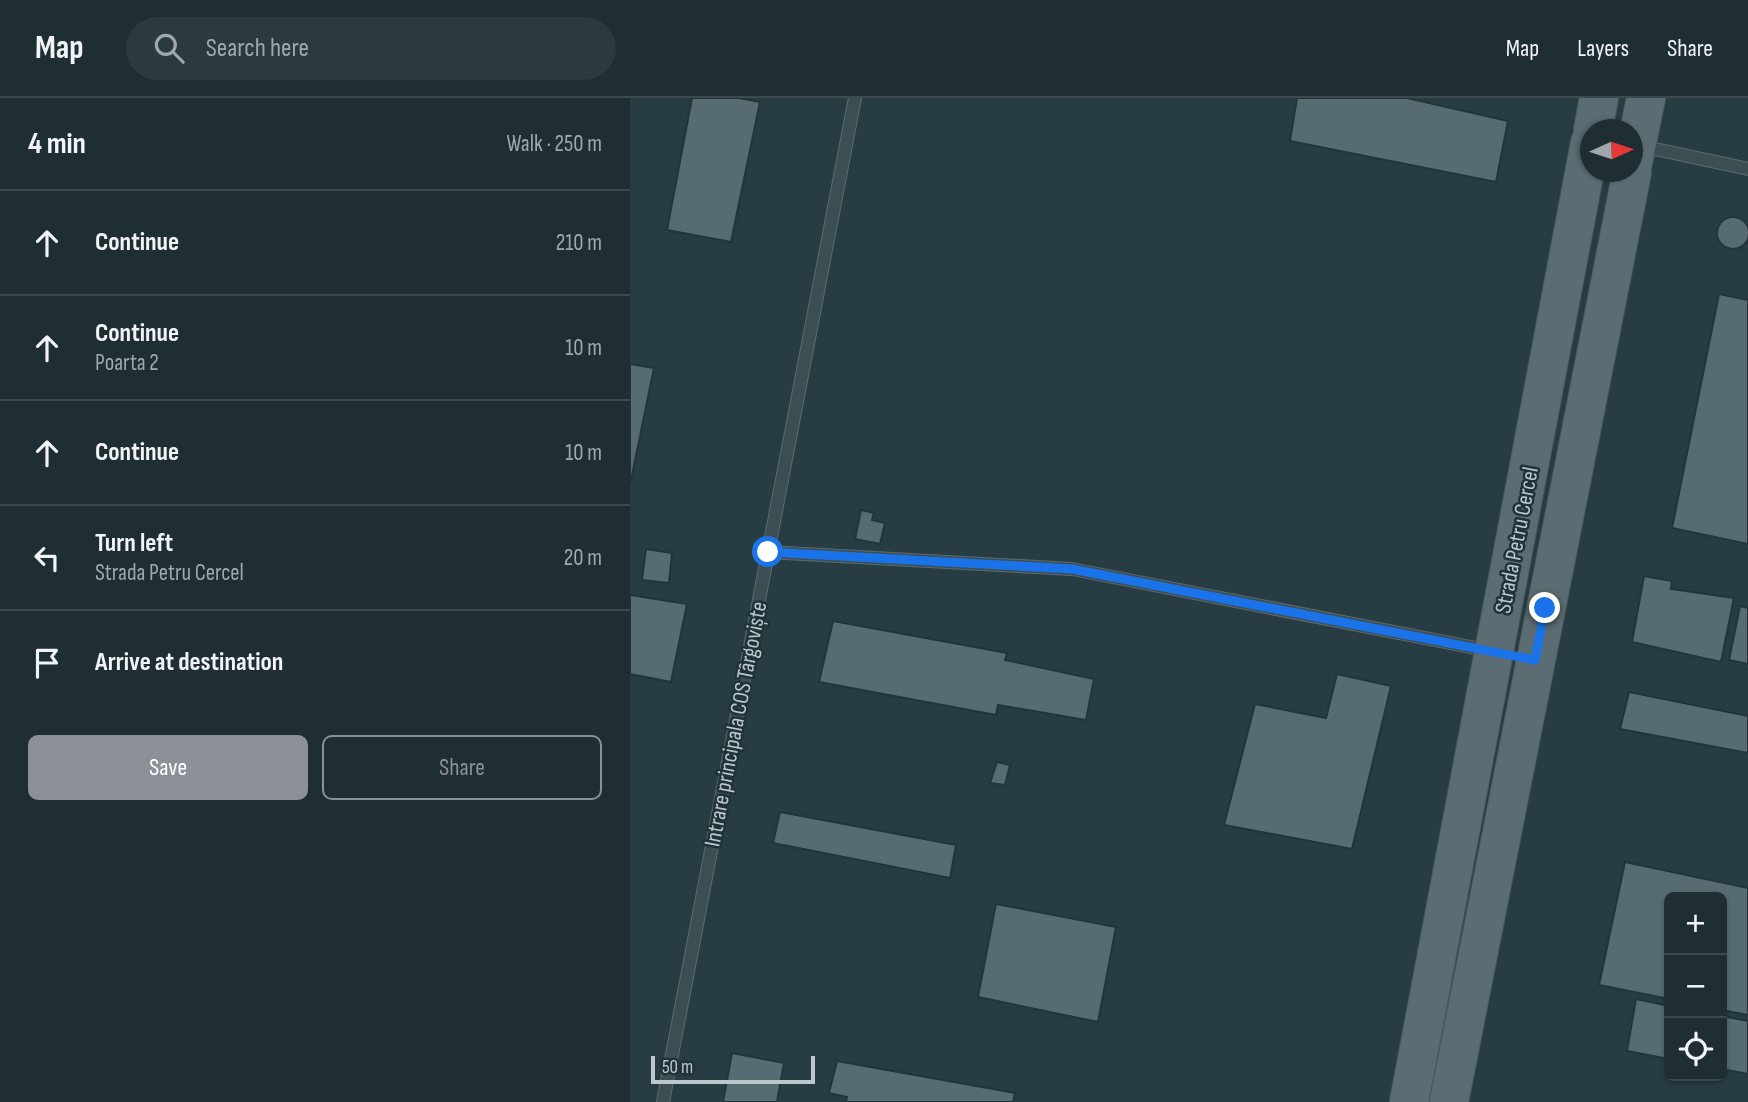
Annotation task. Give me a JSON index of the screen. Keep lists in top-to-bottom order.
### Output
{
  "streets": {
    "main road": ["Strada Petru Cercel"],
    "lane": ["Intrare principala COS Târgoviște"]
  },
  "scale_bar": "50 m",
  "north": "right",
  "page": {
    "header": "Map",
    "search": "Search here",
    "nav": ["Map", "Layers", "Share"],
    "heading": ["4 min", "Walk · 250 m"],
    "list": [
      ["Continue", "210 m"],
      ["Continue", "Poarta 2", "10 m"],
      ["Continue", "10 m"],
      ["Turn left", "Strada Petru Cercel", "20 m"],
      "Arrive at destination"
    ],
    "buttons": ["Save", "Share"],
    "map_buttons": ["+", "−"],
    "scale": "50 m"
  }
}
